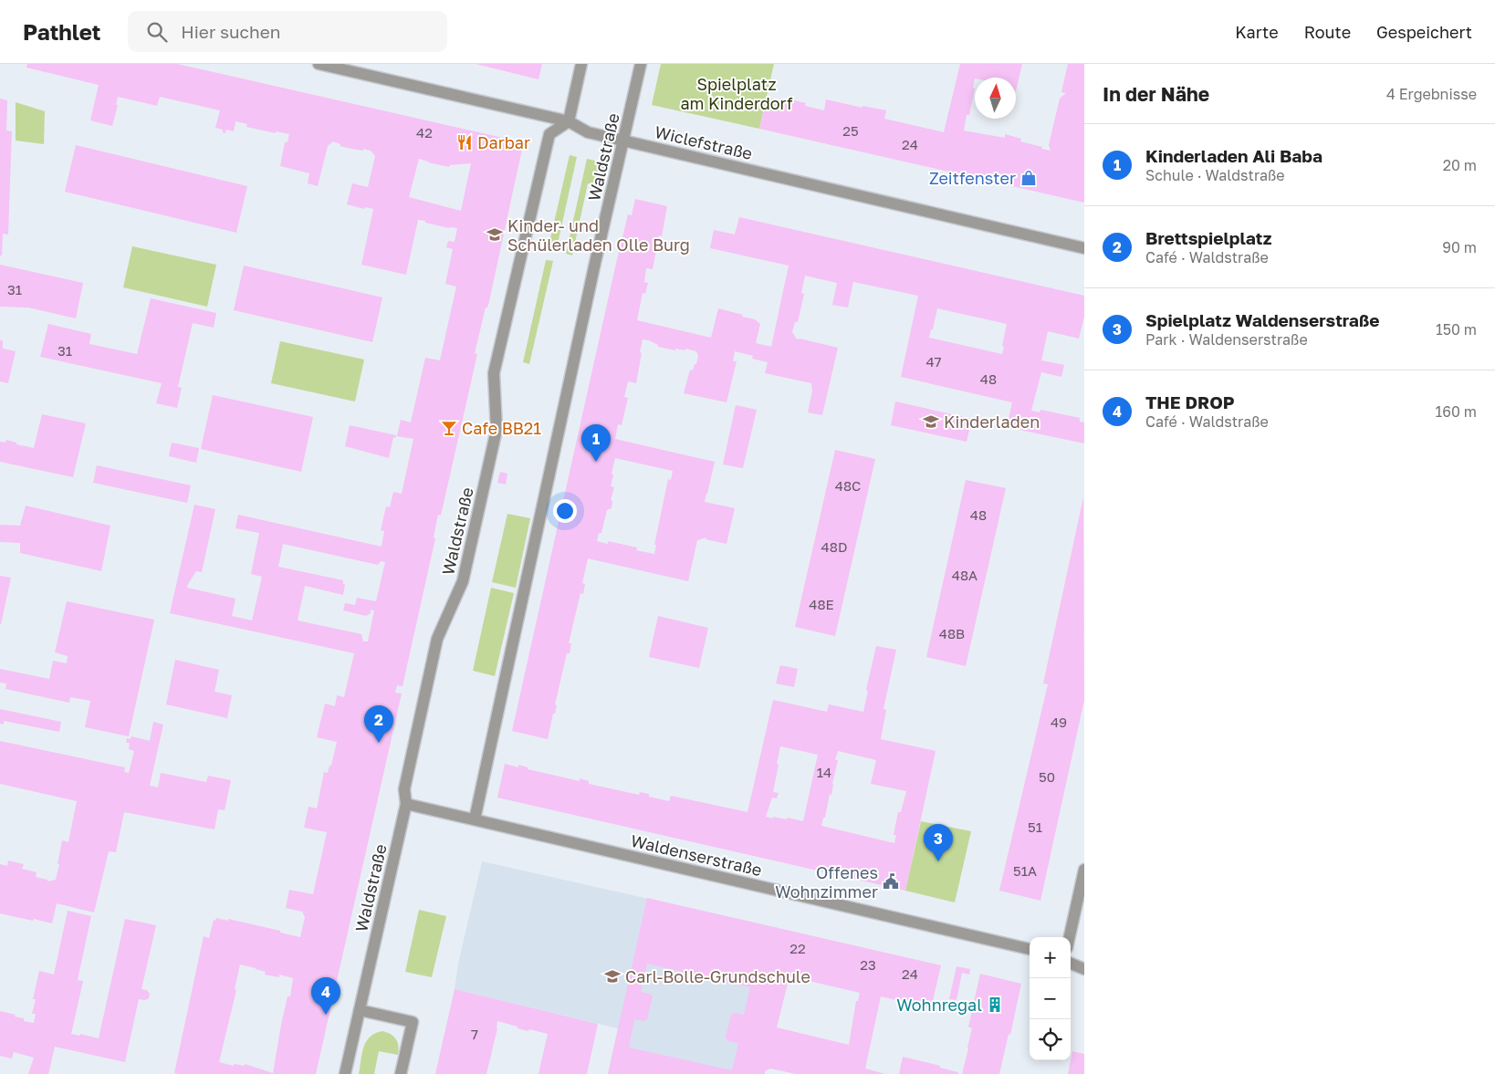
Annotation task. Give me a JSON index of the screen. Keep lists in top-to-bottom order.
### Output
{
  "streets": {
    "street": ["Wiclefstraße", "Waldstraße", "Waldenserstraße"]
  },
  "crossings": [
    ["Wiclefstraße", "Waldstraße"],
    ["Waldstraße", "Waldenserstraße"]
  ],
  "parks": ["Spielplatz am Kinderdorf"],
  "places": {
    "restaurant": ["Darbar"],
    "shop": ["Zeitfenster"],
    "school or university": ["Kinder- und Schülerladen Olle Burg", "Kinderladen", "Carl-Bolle-Grundschule"],
    "bar": ["Cafe BB21"],
    "public building": ["Offenes Wohnzimmer"],
    "building": ["Wohnregal"]
  },
  "house_numbers": [
    "25",
    "42",
    "24",
    "31",
    "31",
    "47",
    "48",
    "48C",
    "48",
    "48D",
    "48A",
    "48E",
    "48B",
    "49",
    "14",
    "50",
    "51",
    "51A",
    "22",
    "23",
    "24",
    "7"
  ],
  "north": "top",
  "page": {
    "header": "Pathlet",
    "search": "Hier suchen",
    "nav": ["Karte", "Route", "Gespeichert"],
    "heading": ["In der Nähe", "4 Ergebnisse"],
    "list": [
      {
        "mark": "1",
        "name": "Kinderladen Ali Baba",
        "note": "Schule · Waldstraße",
        "value": "20 m"
      },
      {
        "mark": "2",
        "name": "Brettspielplatz",
        "note": "Café · Waldstraße",
        "value": "90 m"
      },
      {
        "mark": "3",
        "name": "Spielplatz Waldenserstraße",
        "note": "Park · Waldenserstraße",
        "value": "150 m"
      },
      {
        "mark": "4",
        "name": "THE DROP",
        "note": "Café · Waldstraße",
        "value": "160 m"
      }
    ],
    "pins": [
      "1",
      "2",
      "3",
      "4"
    ],
    "map_buttons": ["+", "−"]
  }
}
